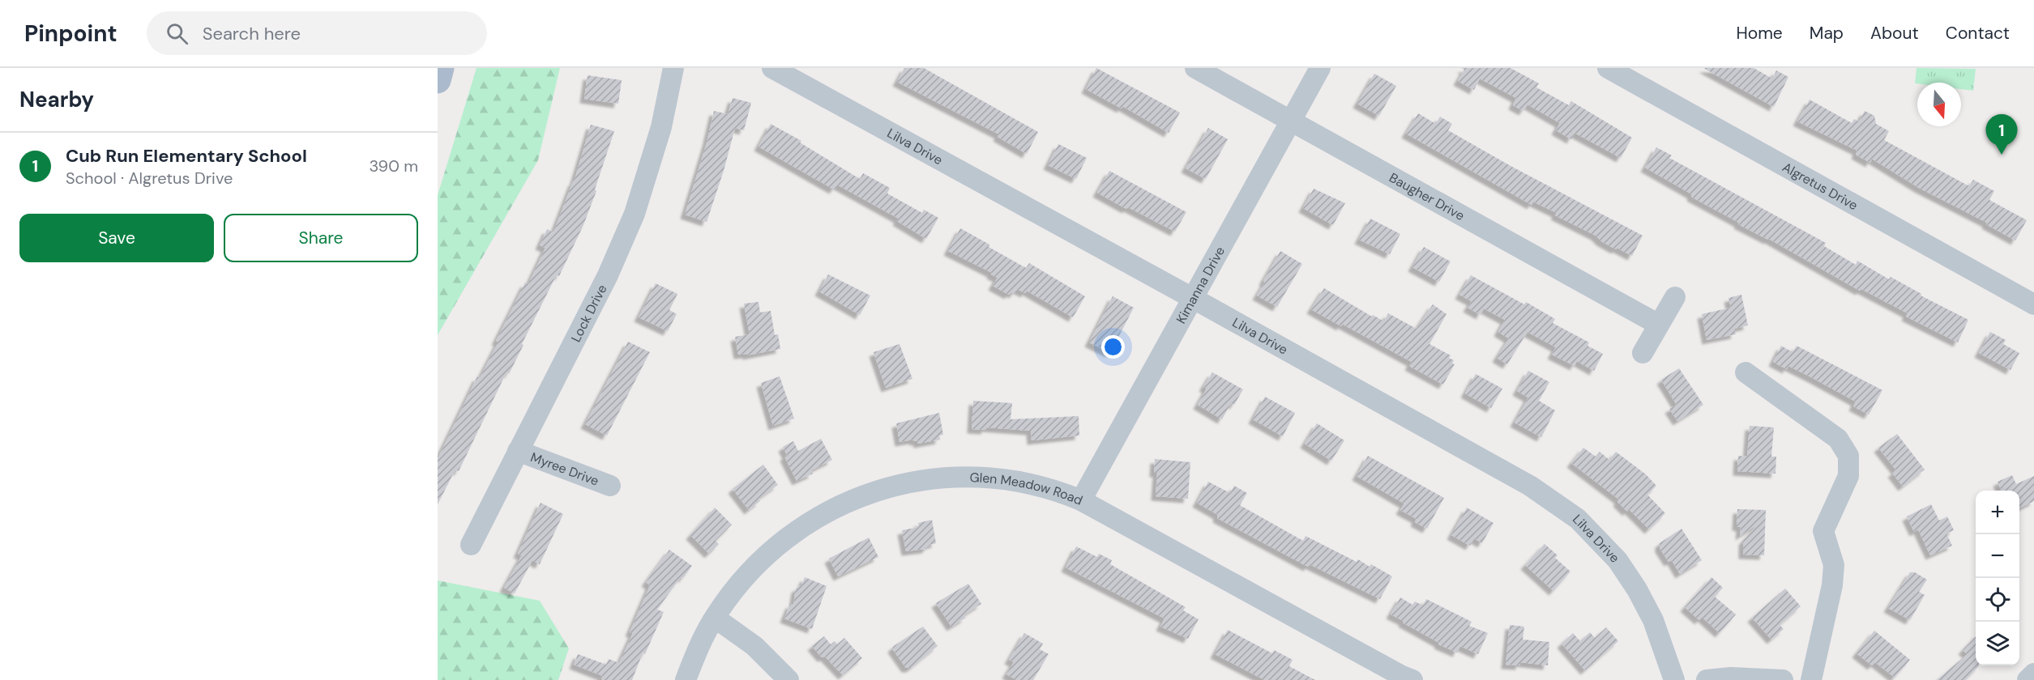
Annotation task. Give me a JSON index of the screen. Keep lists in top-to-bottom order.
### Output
{
  "streets": {
    "street": [
      "Lilva Drive",
      "Algretus Drive",
      "Baugher Drive",
      "Kimanna Drive",
      "Lock Drive",
      "Myree Drive",
      "Glen Meadow Road"
    ]
  },
  "crossings": [
    ["Lilva Drive", "Kimanna Drive"],
    ["Baugher Drive", "Kimanna Drive"],
    ["Kimanna Drive", "Glen Meadow Road"],
    ["Lock Drive", "Myree Drive"]
  ],
  "north": "bottom",
  "page": {
    "header": "Pinpoint",
    "search": "Search here",
    "nav": [
      "Home",
      "Map",
      "About",
      "Contact"
    ],
    "heading": "Nearby",
    "pins": "1",
    "list": [
      {
        "mark": "1",
        "name": "Cub Run Elementary School",
        "note": "School · Algretus Drive",
        "value": "390 m"
      }
    ],
    "buttons": ["Save", "Share"],
    "map_buttons": ["+", "−"]
  }
}
